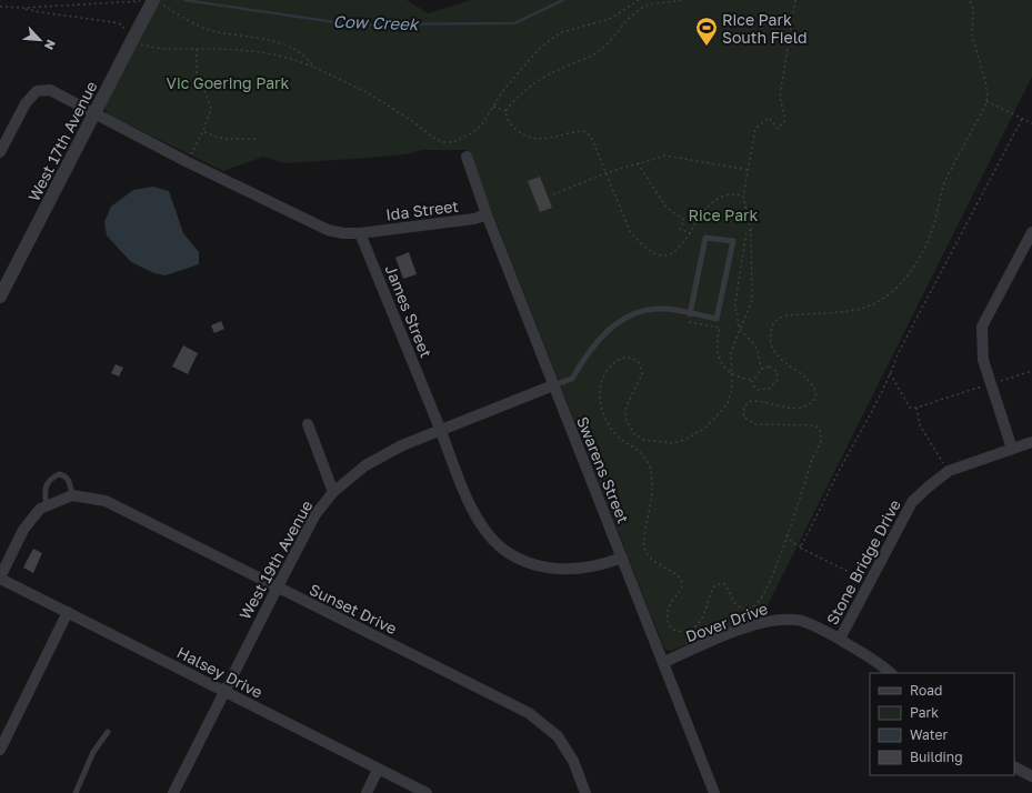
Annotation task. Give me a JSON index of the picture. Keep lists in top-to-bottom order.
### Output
{
  "streets": {
    "street": [
      "West 17th Avenue",
      "Ida Street",
      "James Street",
      "Swarens Street",
      "West 19th Avenue",
      "Stone Bridge Drive",
      "Sunset Drive",
      "Dover Drive",
      "Halsey Drive"
    ]
  },
  "crossings": [
    ["Ida Street", "James Street"],
    ["Ida Street", "Swarens Street"],
    ["James Street", "Swarens Street"],
    ["James Street", "West 19th Avenue"],
    ["Swarens Street", "West 19th Avenue"],
    ["Swarens Street", "Dover Drive"],
    ["West 19th Avenue", "Sunset Drive"],
    ["West 19th Avenue", "Halsey Drive"],
    ["Stone Bridge Drive", "Dover Drive"]
  ],
  "water": ["Cow Creek"],
  "parks": ["Vic Goering Park", "Rice Park"],
  "places": {
    "sports": ["Rice Park South Field"]
  },
  "legend": [
    "Road",
    "Park",
    "Water",
    "Building"
  ],
  "north": "bottom right"
}
